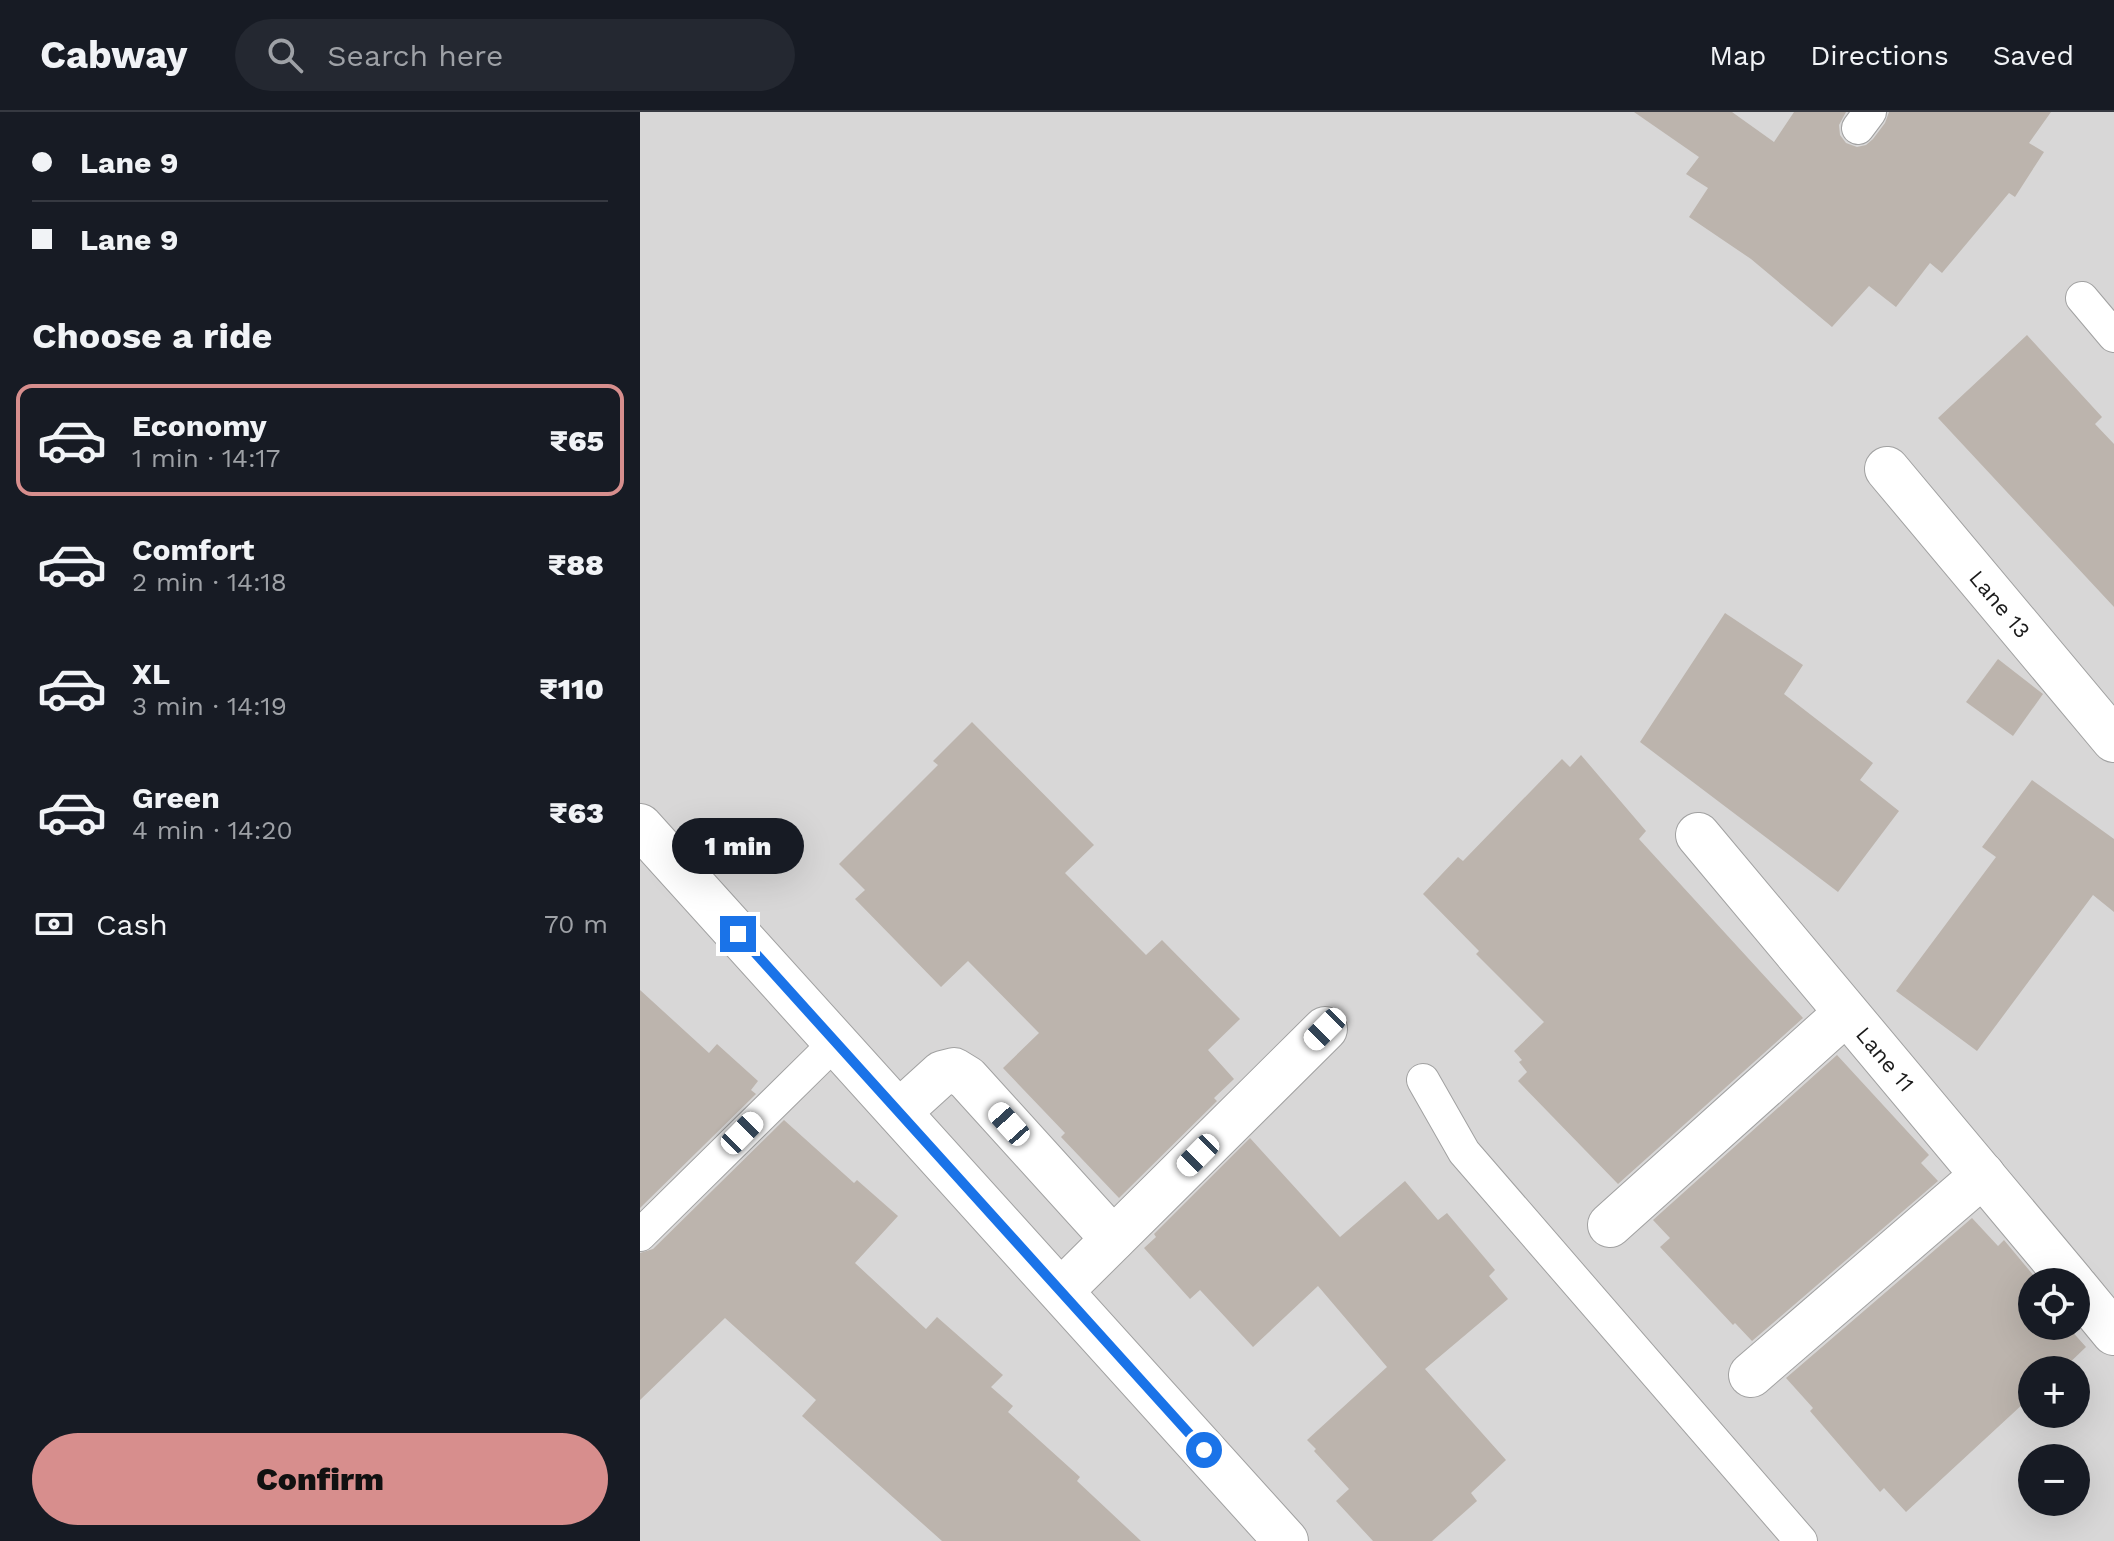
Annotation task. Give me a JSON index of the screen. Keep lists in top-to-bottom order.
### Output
{
  "streets": {
    "street": ["Lane 13", "Lane 11"]
  },
  "page": {
    "header": "Cabway",
    "search": "Search here",
    "nav": ["Map", "Directions", "Saved"],
    "banner": ["Lane 9", "Lane 9"],
    "heading": "Choose a ride",
    "list": [
      {
        "name": "Economy",
        "note": "1 min · 14:17",
        "value": "₹65"
      },
      {
        "name": "Comfort",
        "note": "2 min · 14:18",
        "value": "₹88"
      },
      {
        "name": "XL",
        "note": "3 min · 14:19",
        "value": "₹110"
      },
      {
        "name": "Green",
        "note": "4 min · 14:20",
        "value": "₹63"
      }
    ],
    "bubble": "1 min",
    "pay": ["Cash", "70 m"],
    "map_buttons": ["+", "−"],
    "buttons": "Confirm"
  }
}
